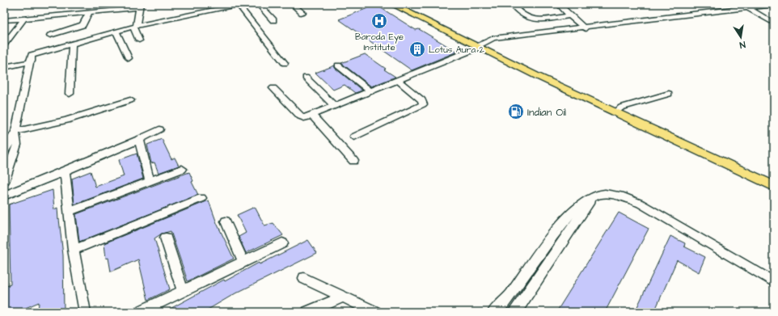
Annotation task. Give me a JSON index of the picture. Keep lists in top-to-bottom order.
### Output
{
  "places": {
    "hospital": ["Baroda Eye Institute"],
    "building": ["Lotus Aura 2"],
    "fuel station": ["Indian Oil"]
  },
  "north": "bottom"
}
